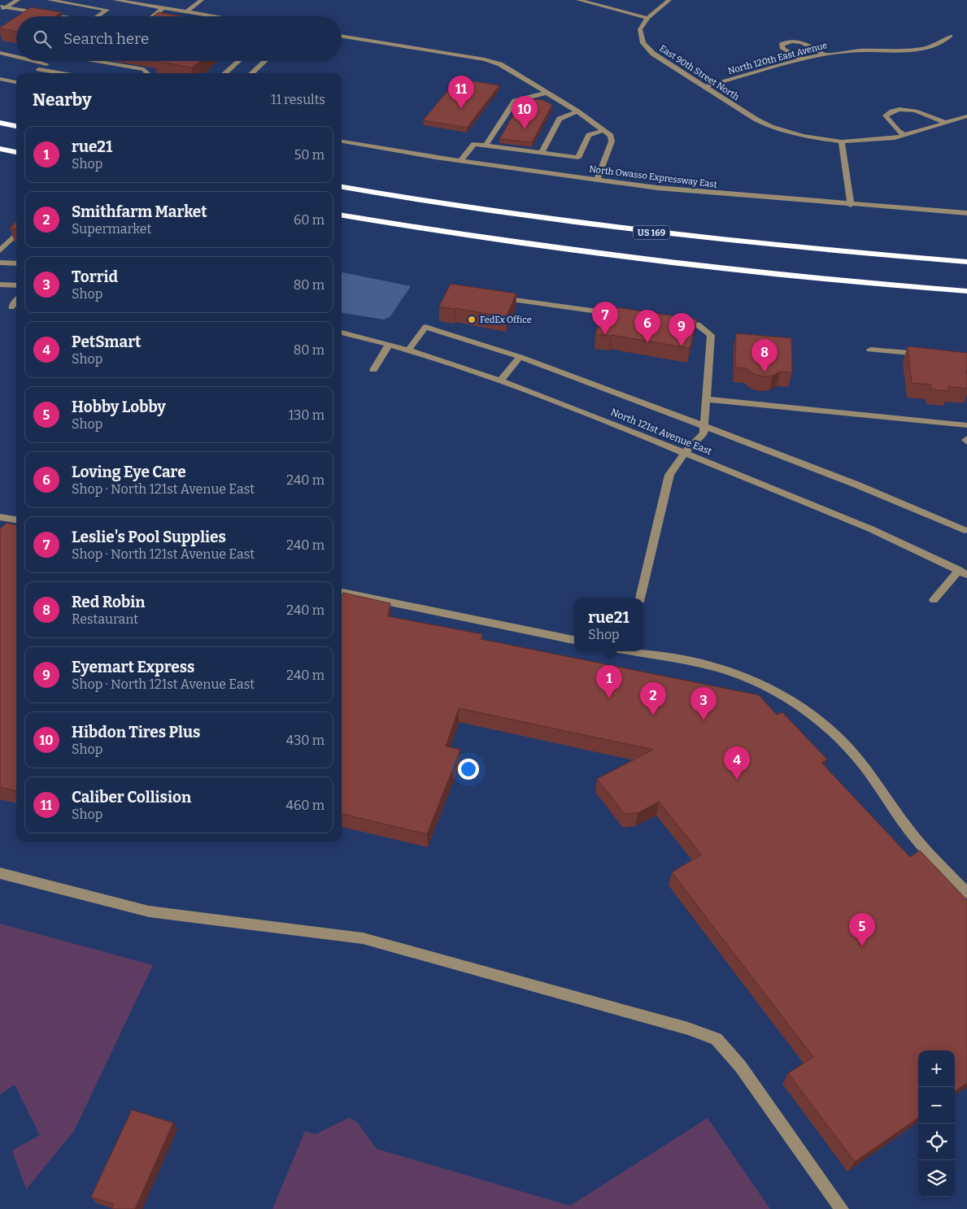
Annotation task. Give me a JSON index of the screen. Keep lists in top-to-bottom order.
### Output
{
  "streets": {
    "highway": ["US 169"],
    "street": [
      "North 120th East Avenue",
      "East 90th Street North",
      "North Owasso Expressway East",
      "North 121st Avenue East"
    ]
  },
  "crossings": [
    ["North 120th East Avenue", "East 90th Street North"]
  ],
  "places": ["FedEx Office"],
  "page": {
    "search": "Search here",
    "heading": ["Nearby", "11 results"],
    "pins": [
      "11",
      "10",
      "7",
      "6",
      "9",
      "8",
      "1",
      "2",
      "3",
      "4",
      "5"
    ],
    "list": [
      {
        "mark": "1",
        "name": "rue21",
        "note": "Shop",
        "value": "50 m"
      },
      {
        "mark": "2",
        "name": "Smithfarm Market",
        "note": "Supermarket",
        "value": "60 m"
      },
      {
        "mark": "3",
        "name": "Torrid",
        "note": "Shop",
        "value": "80 m"
      },
      {
        "mark": "4",
        "name": "PetSmart",
        "note": "Shop",
        "value": "80 m"
      },
      {
        "mark": "5",
        "name": "Hobby Lobby",
        "note": "Shop",
        "value": "130 m"
      },
      {
        "mark": "6",
        "name": "Loving Eye Care",
        "note": "Shop · North 121st Avenue East",
        "value": "240 m"
      },
      {
        "mark": "7",
        "name": "Leslie's Pool Supplies",
        "note": "Shop · North 121st Avenue East",
        "value": "240 m"
      },
      {
        "mark": "8",
        "name": "Red Robin",
        "note": "Restaurant",
        "value": "240 m"
      },
      {
        "mark": "9",
        "name": "Eyemart Express",
        "note": "Shop · North 121st Avenue East",
        "value": "240 m"
      },
      {
        "mark": "10",
        "name": "Hibdon Tires Plus",
        "note": "Shop",
        "value": "430 m"
      },
      {
        "mark": "11",
        "name": "Caliber Collision",
        "note": "Shop",
        "value": "460 m"
      }
    ],
    "popup": ["rue21", "Shop"],
    "map_buttons": ["+", "−"]
  }
}
